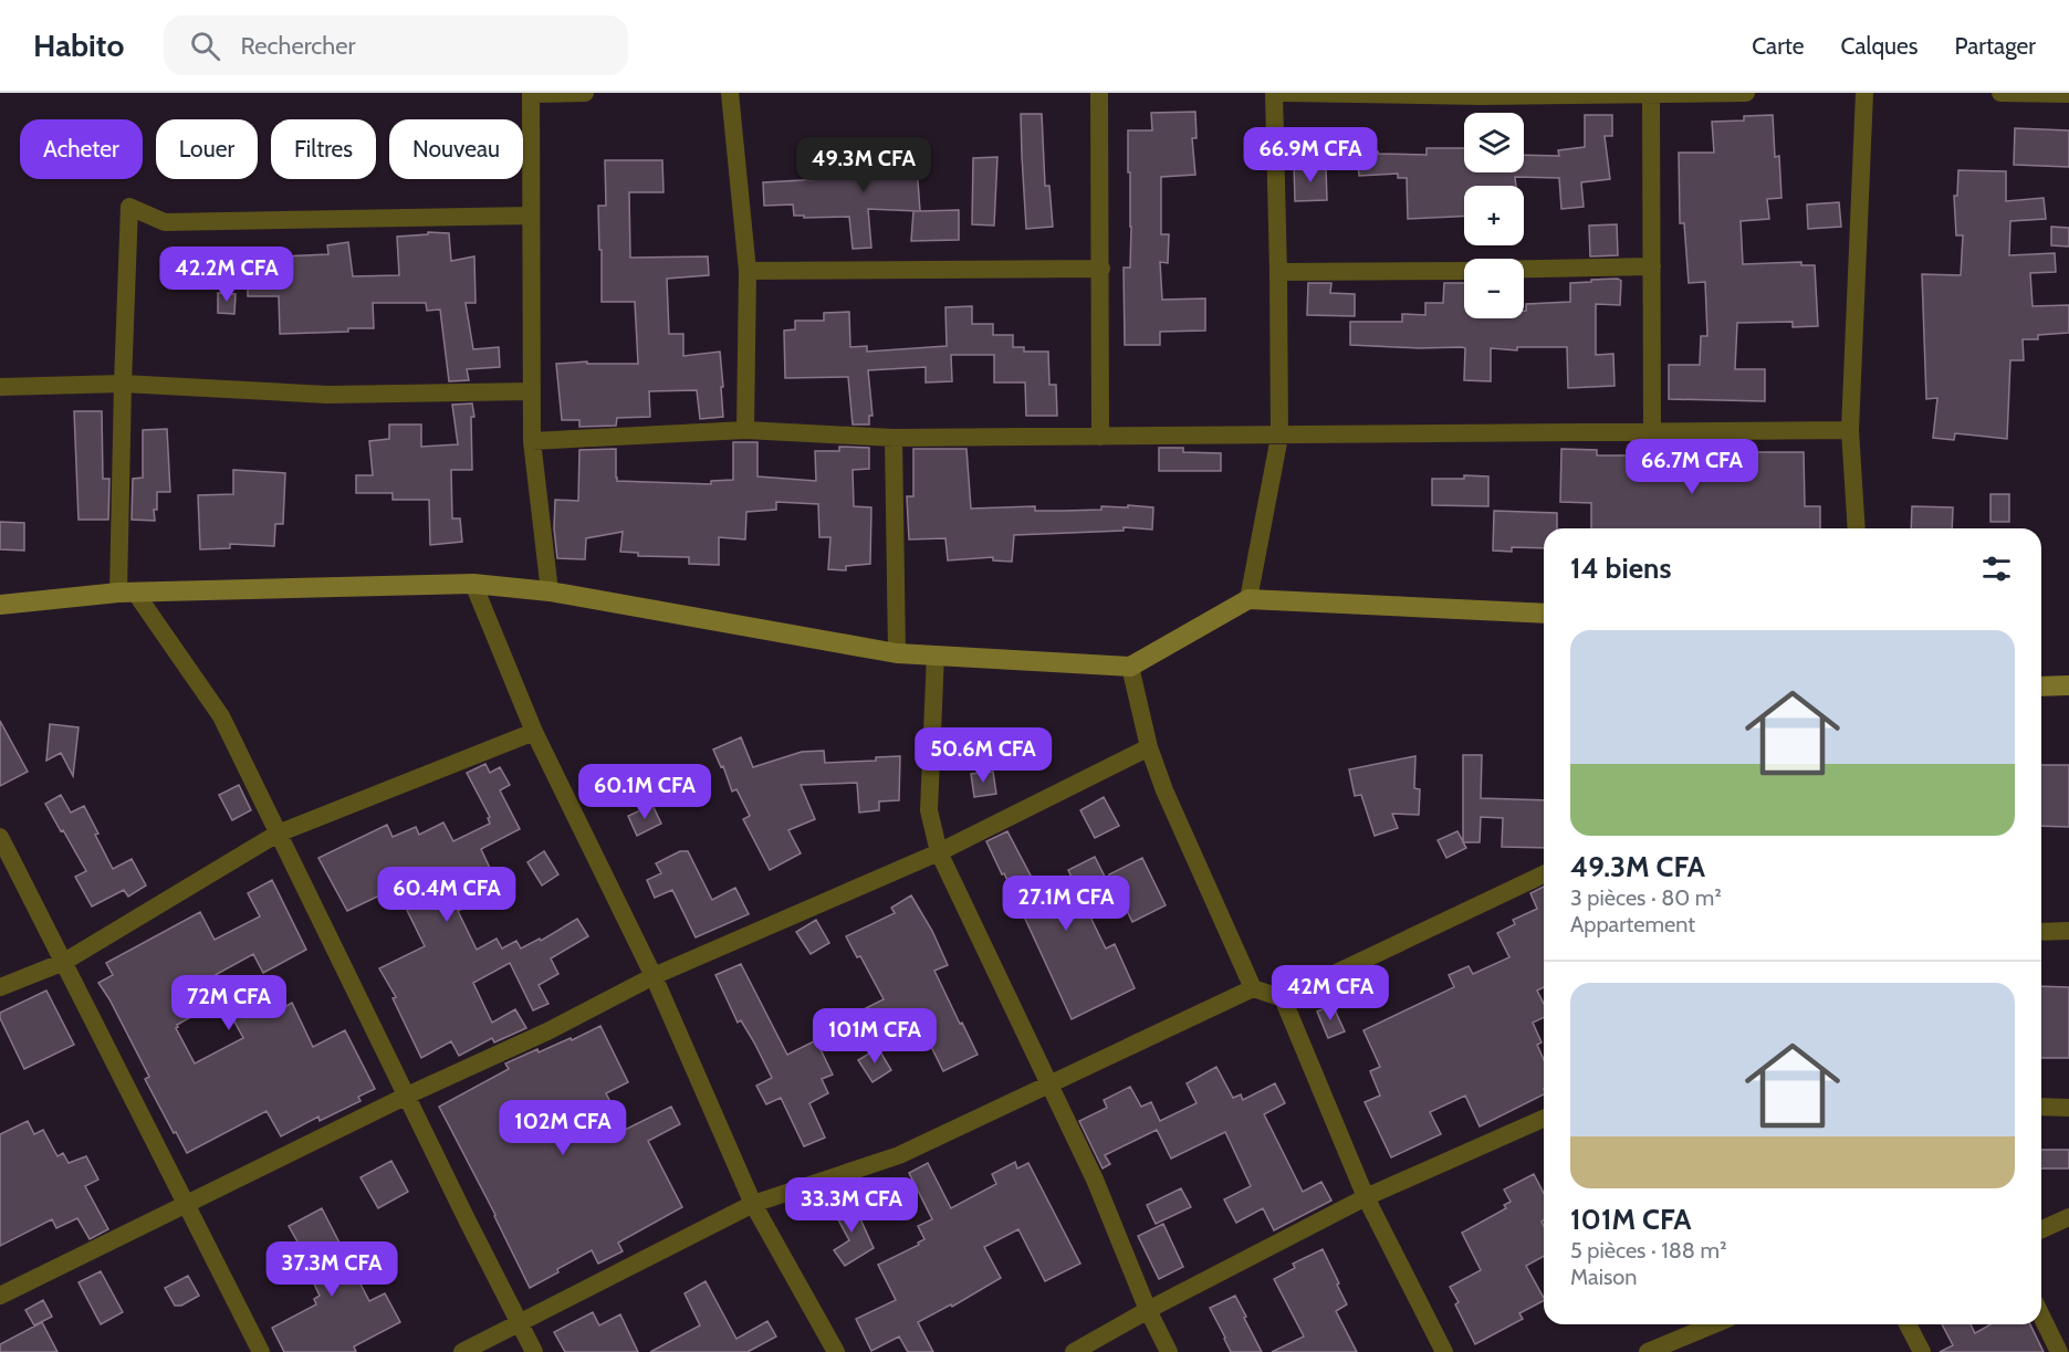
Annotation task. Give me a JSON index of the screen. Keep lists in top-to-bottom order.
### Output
{
  "page": {
    "header": "Habito",
    "search": "Rechercher",
    "nav": ["Carte", "Calques", "Partager"],
    "map_buttons": ["+", "−"],
    "chip": [
      "Acheter",
      "Louer",
      "Filtres",
      "Nouveau"
    ],
    "price": [
      "66.9M CFA",
      "49.3M CFA",
      "42.2M CFA",
      "66.7M CFA",
      "50.6M CFA",
      "60.1M CFA",
      "60.4M CFA",
      "27.1M CFA",
      "42M CFA",
      "72M CFA",
      "101M CFA",
      "102M CFA",
      "33.3M CFA",
      "37.3M CFA"
    ],
    "heading": "14 biens",
    "list": [
      {
        "name": "49.3M CFA",
        "note": "3 pièces · 80 m² · Appartement"
      },
      {
        "name": "101M CFA",
        "note": "5 pièces · 188 m² · Maison"
      }
    ]
  }
}
